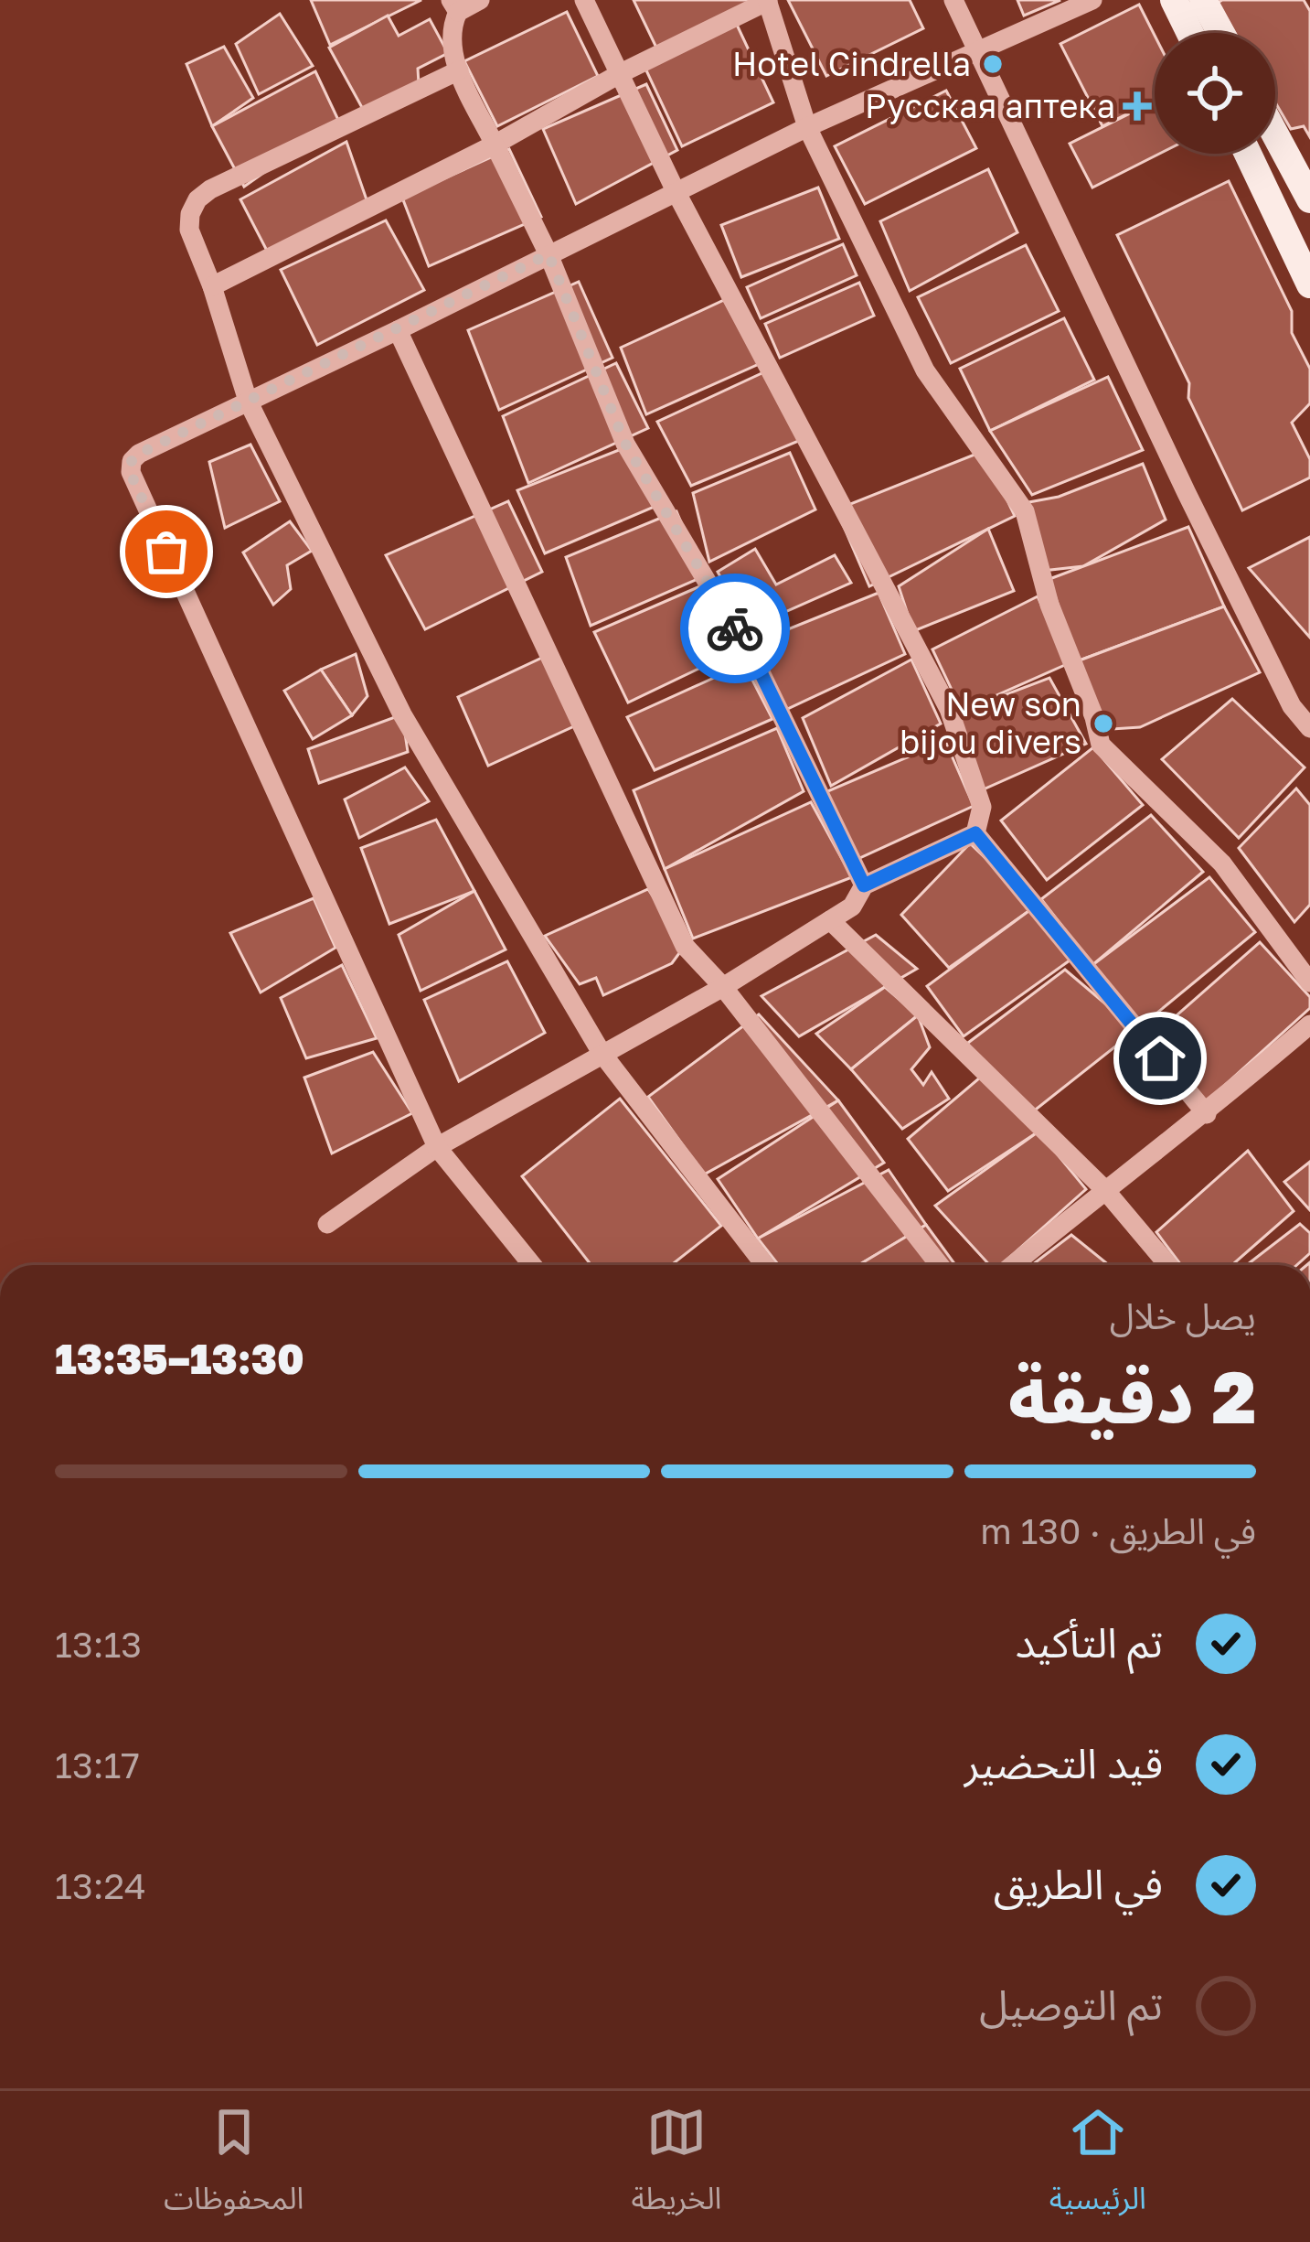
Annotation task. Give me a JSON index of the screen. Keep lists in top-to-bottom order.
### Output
{
  "places": {
    "other": ["Hotel Cindrella", "New son bijou divers"],
    "health": ["Русская аптека"]
  },
  "page": {
    "heading": ["2 دقيقة", "يصل خلال", "13:30–13:35"],
    "bar": "في الطريق · 130 m",
    "list": [
      ["تم التأكيد", "13:13"],
      ["قيد التحضير", "13:17"],
      ["في الطريق", "13:24"],
      "تم التوصيل"
    ],
    "tabs": ["الرئيسية", "الخريطة", "المحفوظات"]
  }
}
